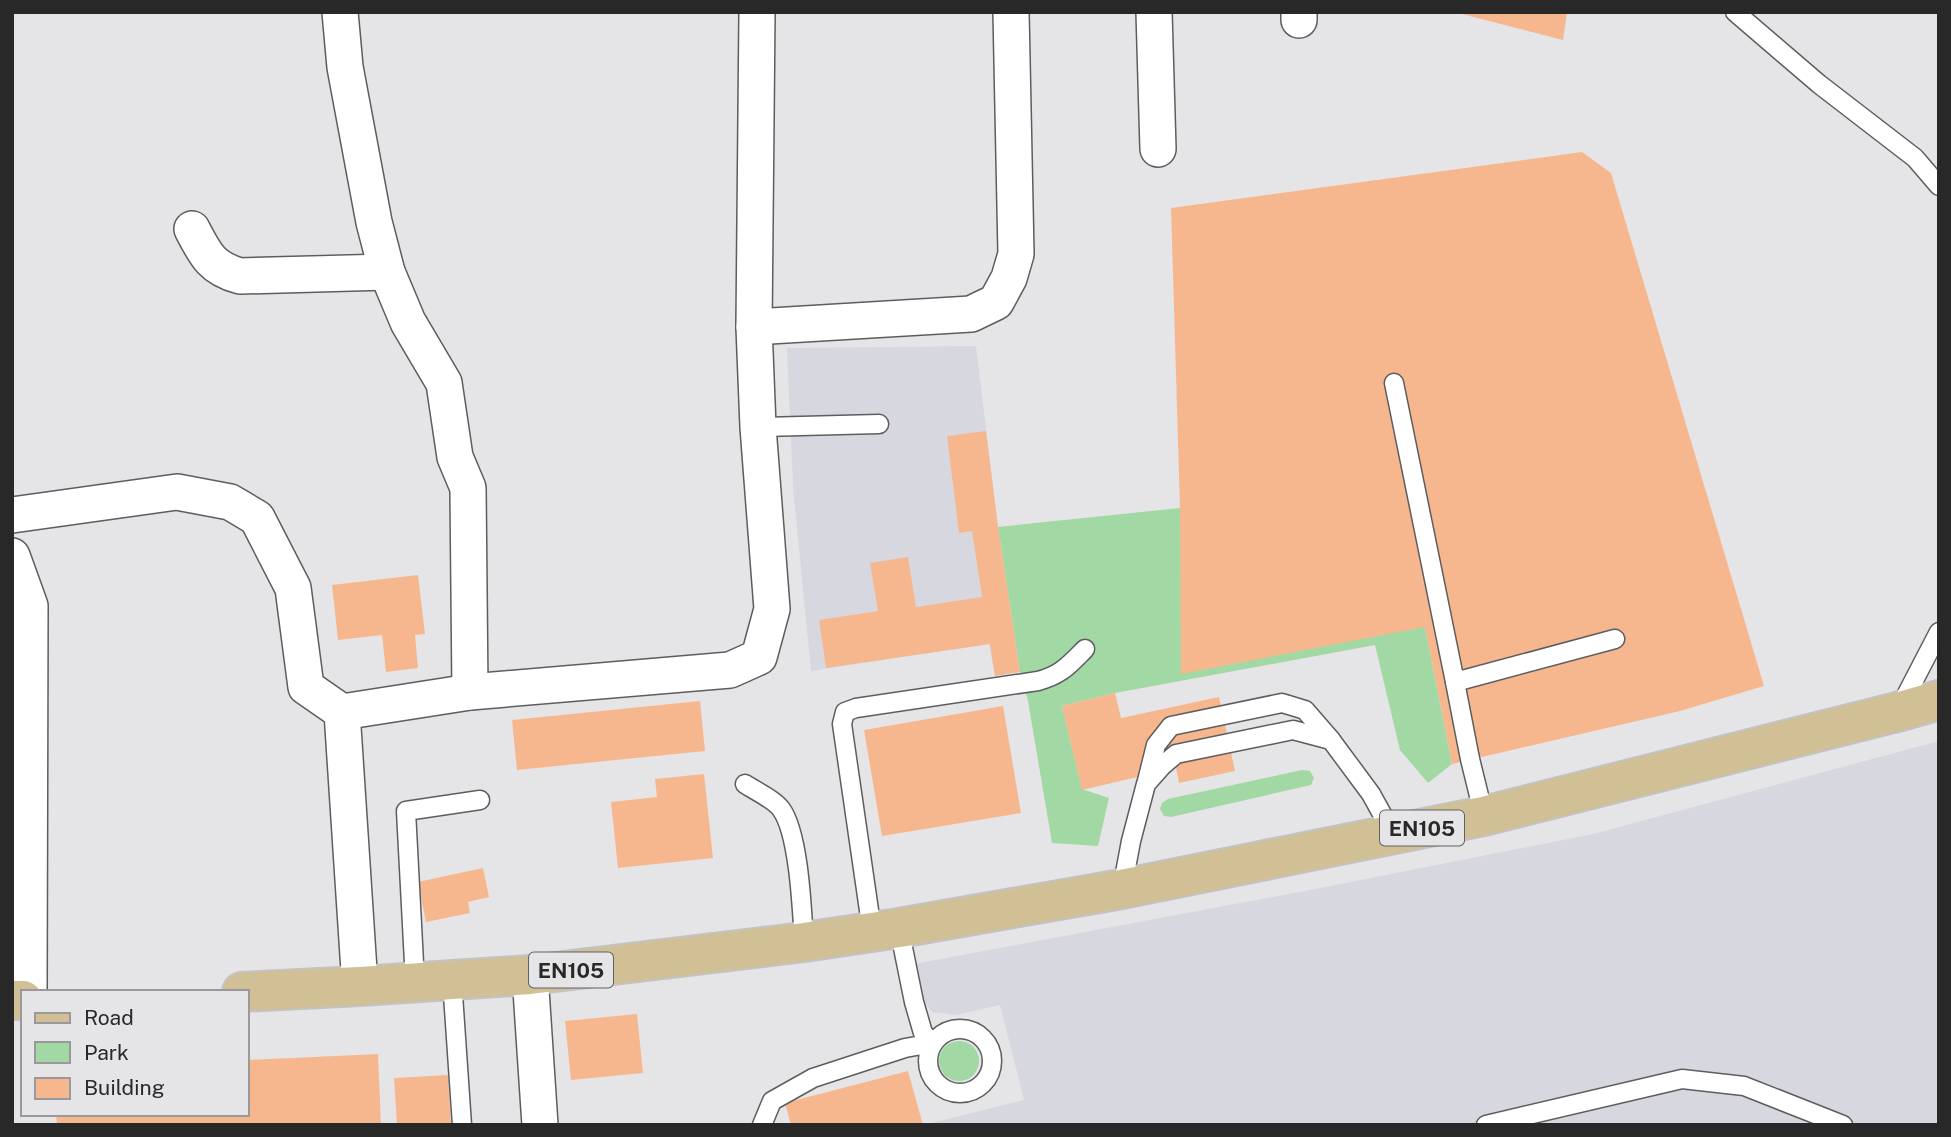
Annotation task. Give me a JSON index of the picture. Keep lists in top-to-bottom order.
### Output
{
  "streets": {
    "main road": ["EN105"]
  },
  "legend": ["Road", "Park", "Building"]
}
